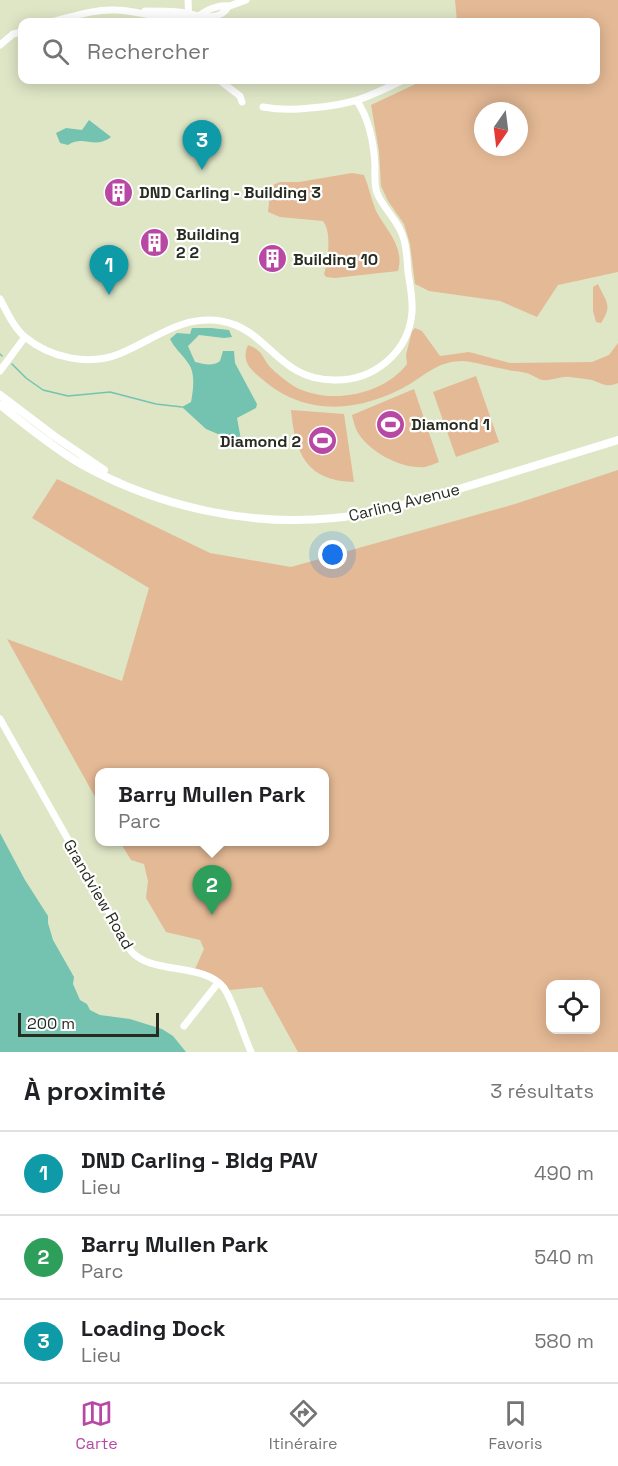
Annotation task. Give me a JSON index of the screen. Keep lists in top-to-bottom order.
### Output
{
  "streets": {
    "main road": ["Carling Avenue"],
    "street": ["Grandview Road"]
  },
  "places": {
    "building": ["DND Carling - Building 3", "Building 2 2", "Building 10"],
    "sports": ["Diamond 1", "Diamond 2"]
  },
  "scale_bar": "200 m",
  "north": "bottom",
  "page": {
    "search": "Rechercher",
    "pins": ["3", "1", "2"],
    "popup": ["Barry Mullen Park", "Parc"],
    "scale": "200 m",
    "heading": ["À proximité", "3 résultats"],
    "list": [
      {
        "mark": "1",
        "name": "DND Carling - Bldg PAV",
        "note": "Lieu",
        "value": "490 m"
      },
      {
        "mark": "2",
        "name": "Barry Mullen Park",
        "note": "Parc",
        "value": "540 m"
      },
      {
        "mark": "3",
        "name": "Loading Dock",
        "note": "Lieu",
        "value": "580 m"
      }
    ],
    "nav": ["Carte", "Itinéraire", "Favoris"]
  }
}
